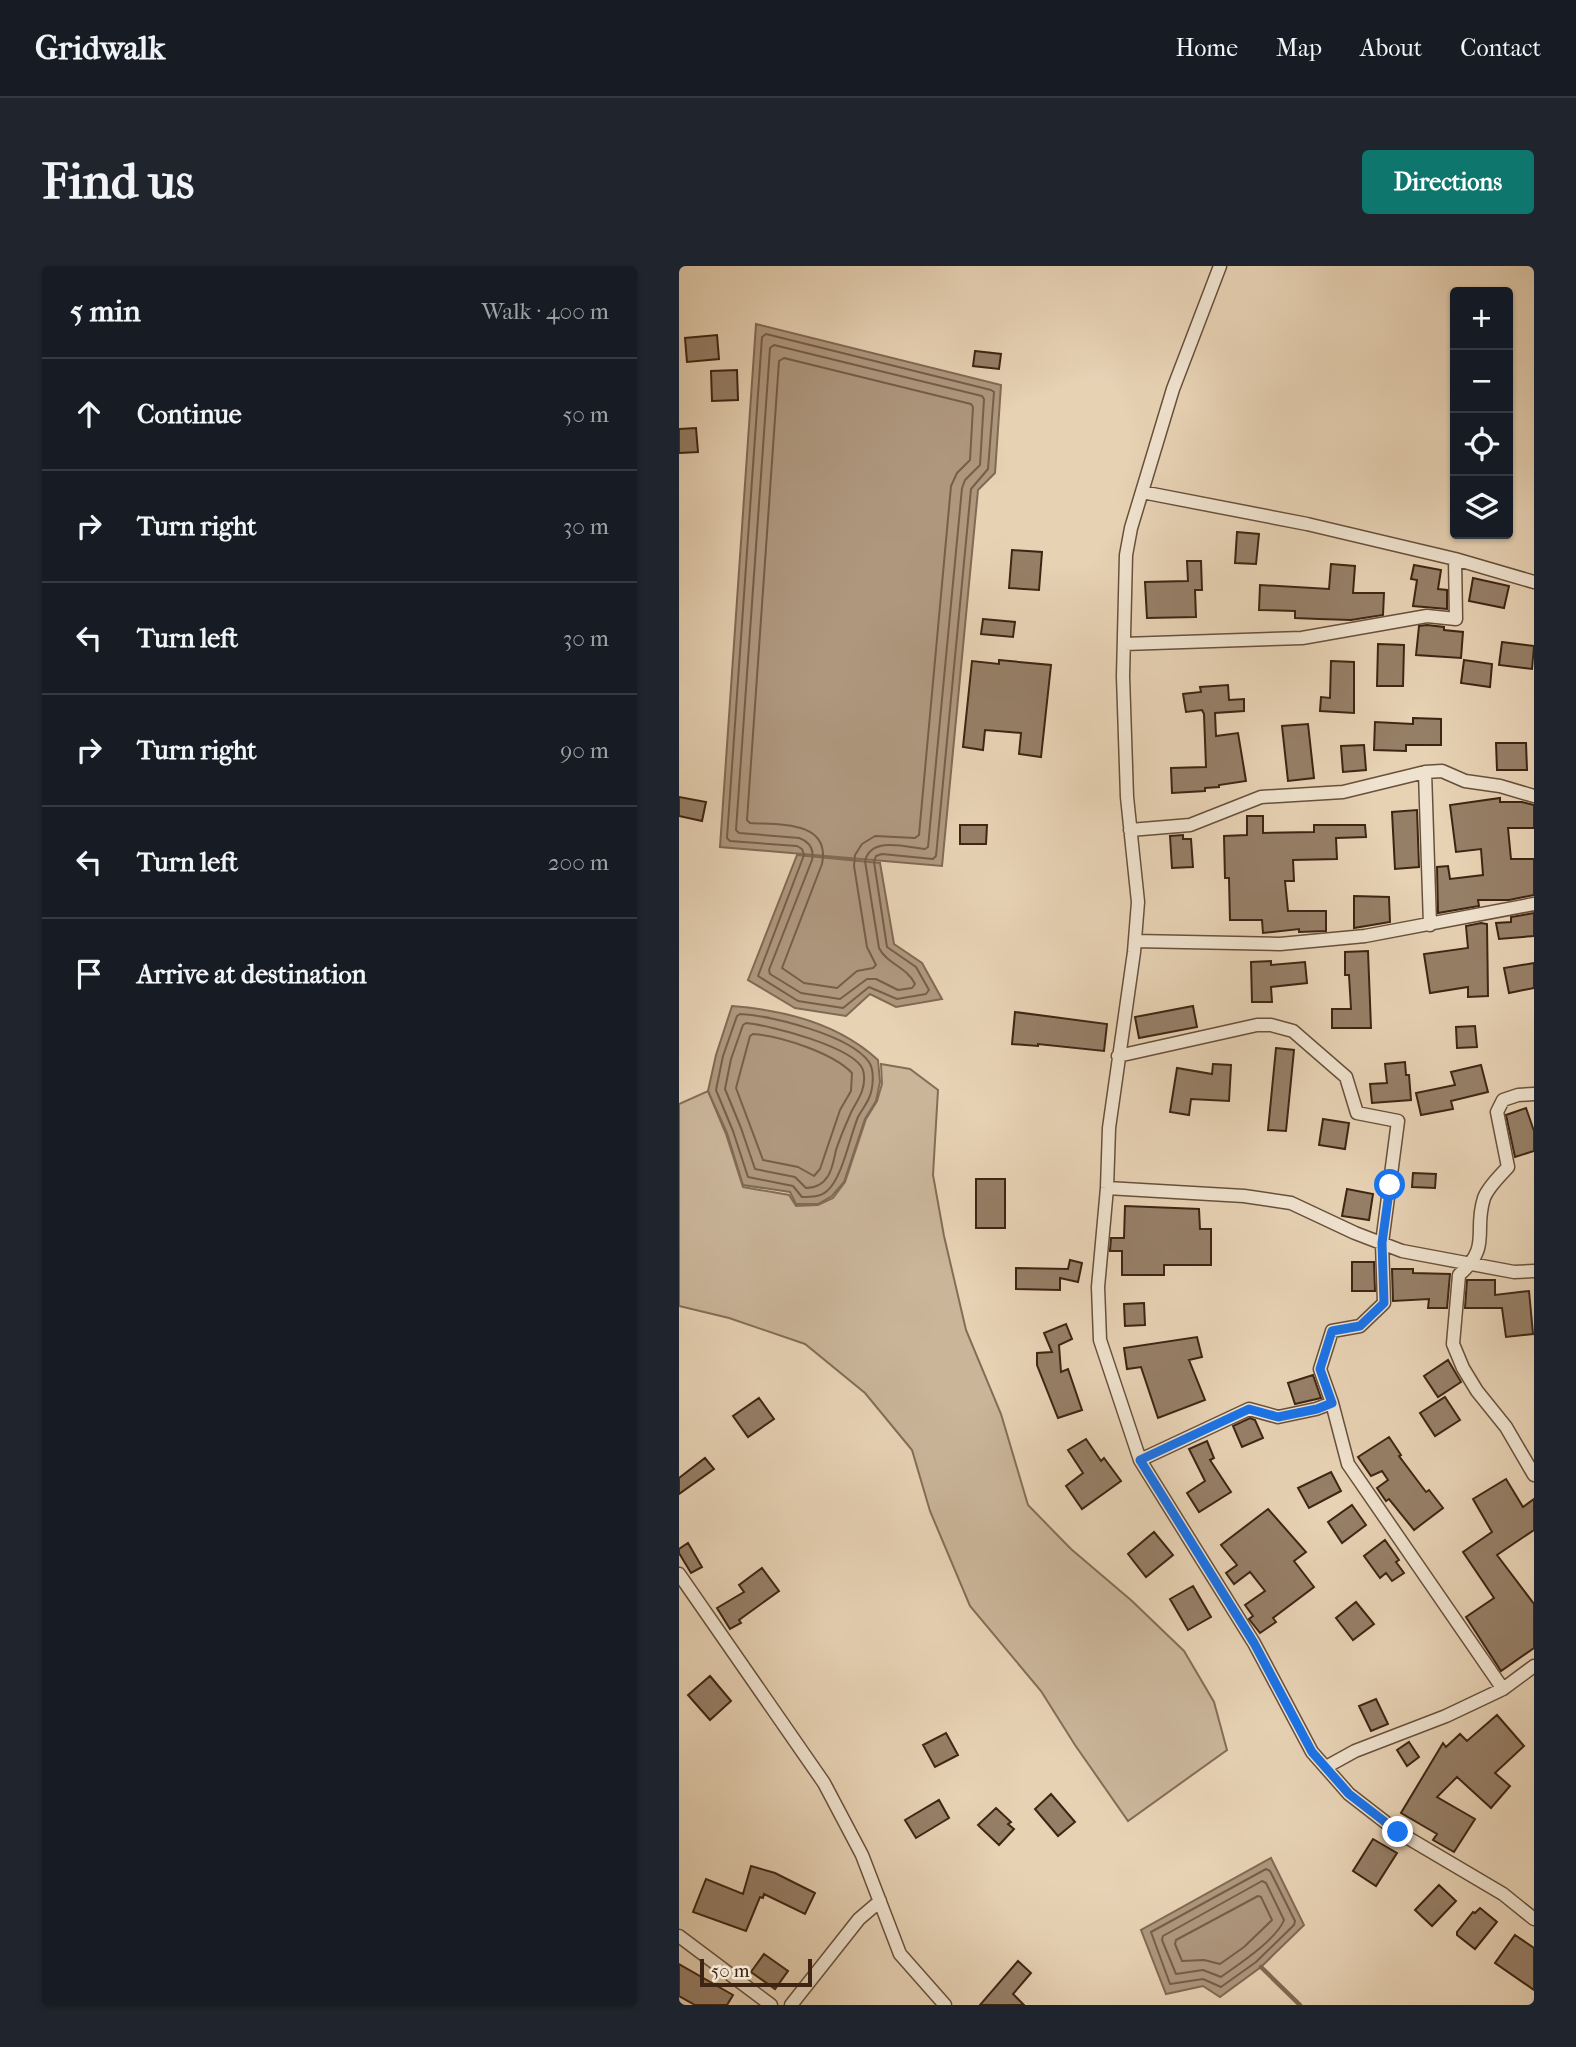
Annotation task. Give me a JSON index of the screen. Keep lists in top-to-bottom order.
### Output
{
  "scale_bar": "50 m",
  "page": {
    "header": "Gridwalk",
    "nav": [
      "Home",
      "Map",
      "About",
      "Contact"
    ],
    "buttons": "Directions",
    "title": "Find us",
    "heading": ["5 min", "Walk · 400 m"],
    "map_buttons": ["+", "−"],
    "list": [
      ["Continue", "50 m"],
      ["Turn right", "30 m"],
      ["Turn left", "30 m"],
      ["Turn right", "90 m"],
      ["Turn left", "200 m"],
      "Arrive at destination"
    ],
    "scale": "50 m"
  }
}
